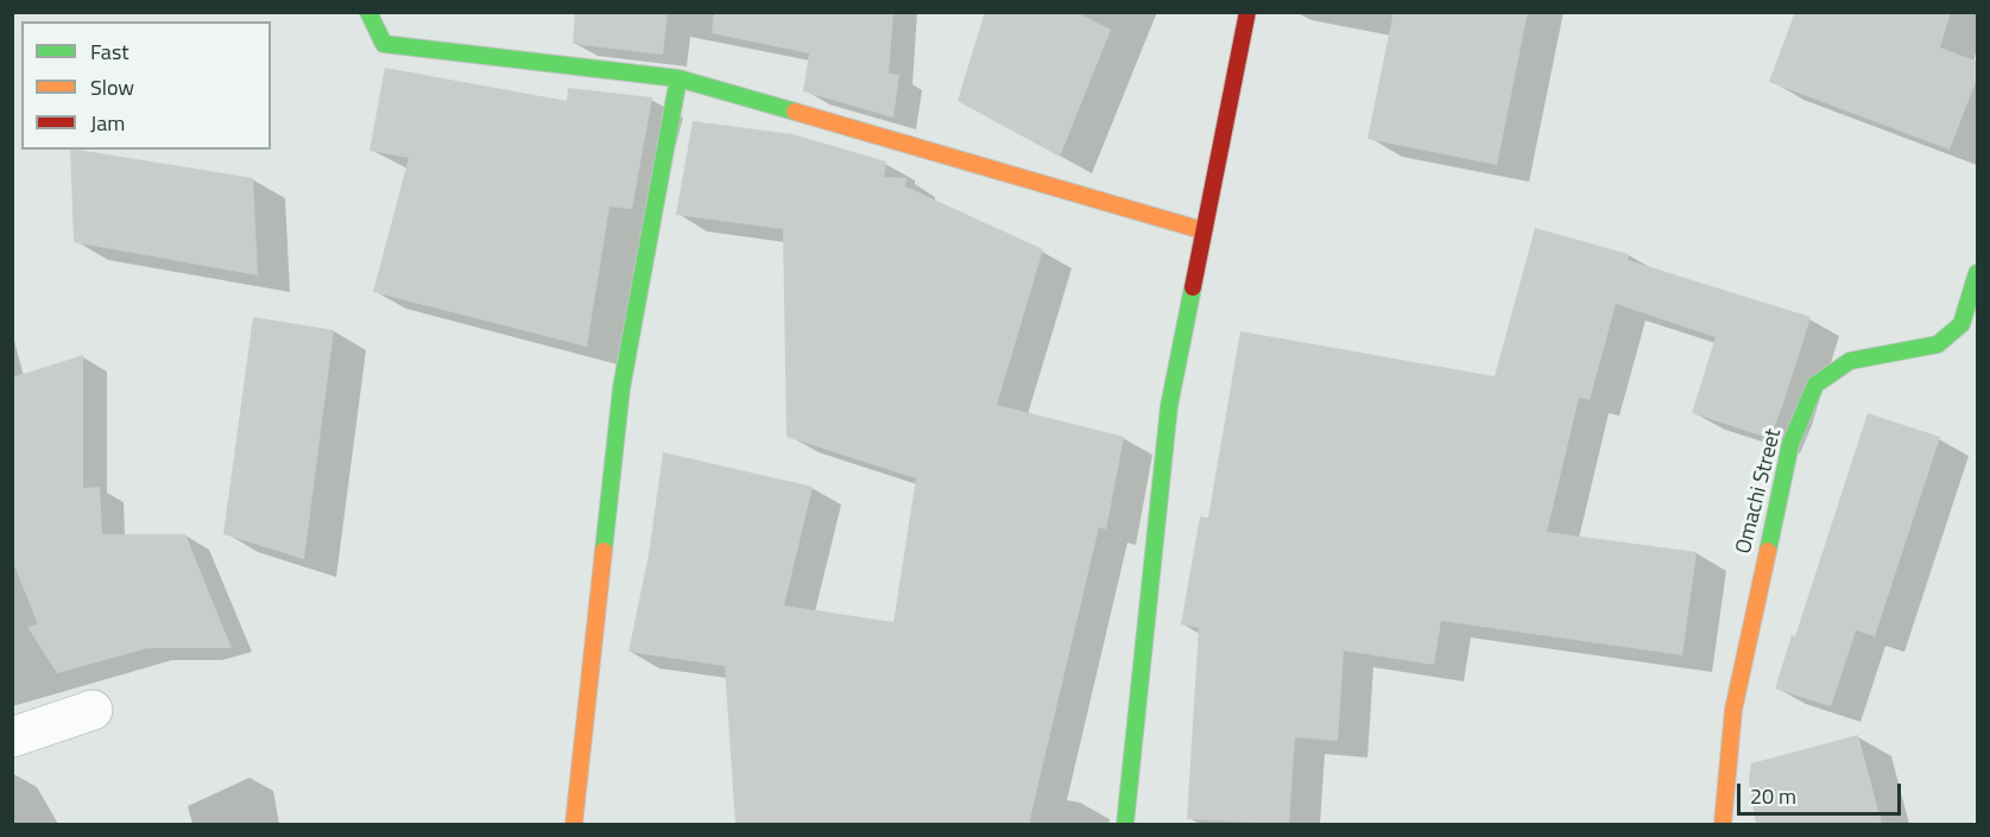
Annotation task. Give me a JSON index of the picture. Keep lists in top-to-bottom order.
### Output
{
  "streets": {
    "street": ["Omachi Street"]
  },
  "legend": ["Fast", "Slow", "Jam"],
  "scale_bar": "20 m"
}
